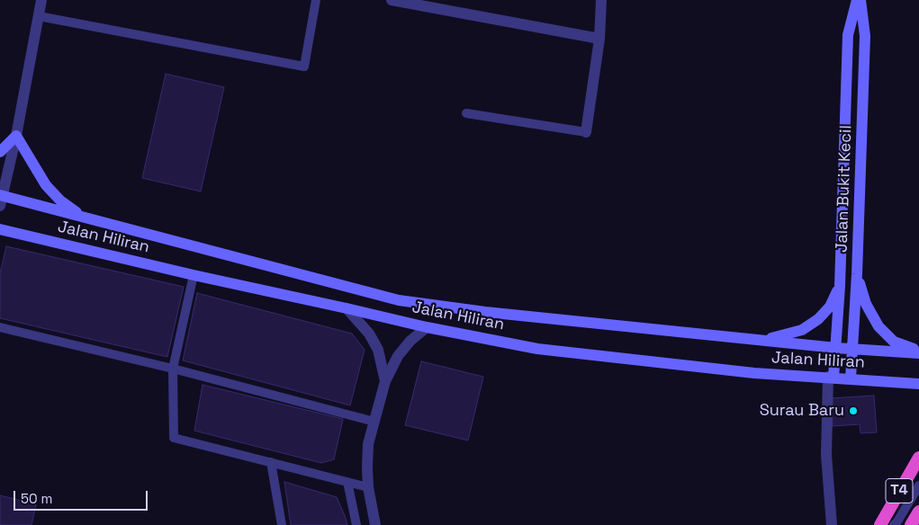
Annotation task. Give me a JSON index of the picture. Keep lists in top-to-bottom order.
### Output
{
  "streets": {
    "highway": ["T4"],
    "main road": ["Jalan Bukit Kecil", "Jalan Hiliran"]
  },
  "crossings": [
    ["Jalan Bukit Kecil", "Jalan Hiliran"]
  ],
  "places": ["Surau Baru"],
  "scale_bar": "50 m"
}
